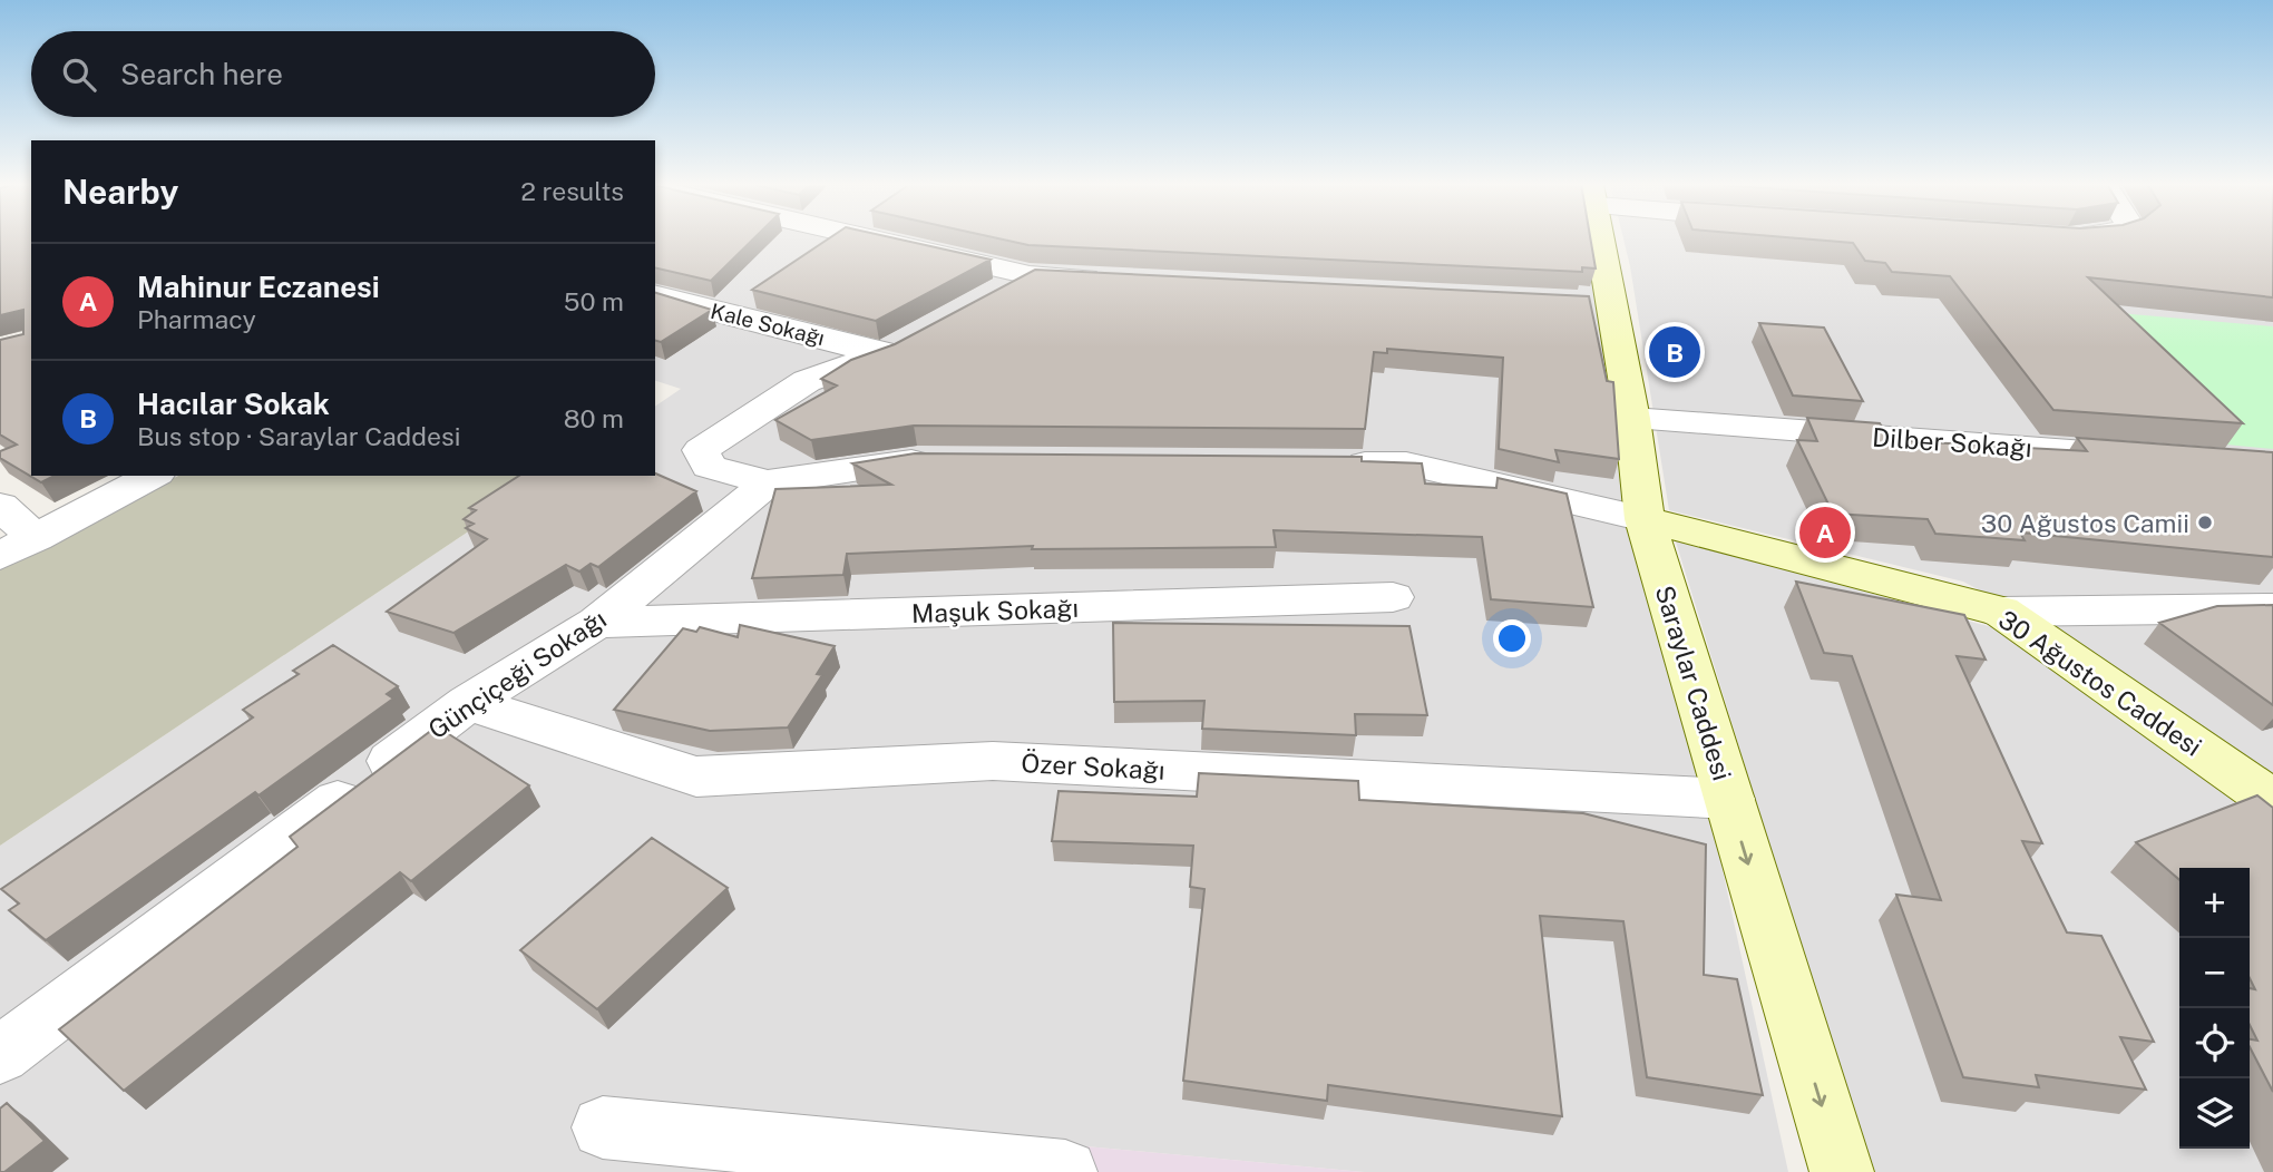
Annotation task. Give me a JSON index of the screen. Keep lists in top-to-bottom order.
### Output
{
  "streets": {
    "street": [
      "Kale Sokağı",
      "Dilber Sokağı",
      "Maşuk Sokağı",
      "Günçiçeği Sokağı",
      "Saraylar Caddesi",
      "30 Ağustos Caddesi",
      "Özer Sokağı"
    ]
  },
  "crossings": [
    ["Kale Sokağı", "Günçiçeği Sokağı"],
    ["Dilber Sokağı", "Saraylar Caddesi"],
    ["Maşuk Sokağı", "Günçiçeği Sokağı"],
    ["Günçiçeği Sokağı", "Özer Sokağı"],
    ["Saraylar Caddesi", "30 Ağustos Caddesi"],
    ["Saraylar Caddesi", "Özer Sokağı"]
  ],
  "one_way": ["Saraylar Caddesi"],
  "places": ["30 Ağustos Camii"],
  "page": {
    "search": "Search here",
    "heading": ["Nearby", "2 results"],
    "list": [
      {
        "mark": "A",
        "name": "Mahinur Eczanesi",
        "note": "Pharmacy",
        "value": "50 m"
      },
      {
        "mark": "B",
        "name": "Hacılar Sokak",
        "note": "Bus stop · Saraylar Caddesi",
        "value": "80 m"
      }
    ],
    "pins": ["B", "A"],
    "map_buttons": ["+", "−"]
  }
}
